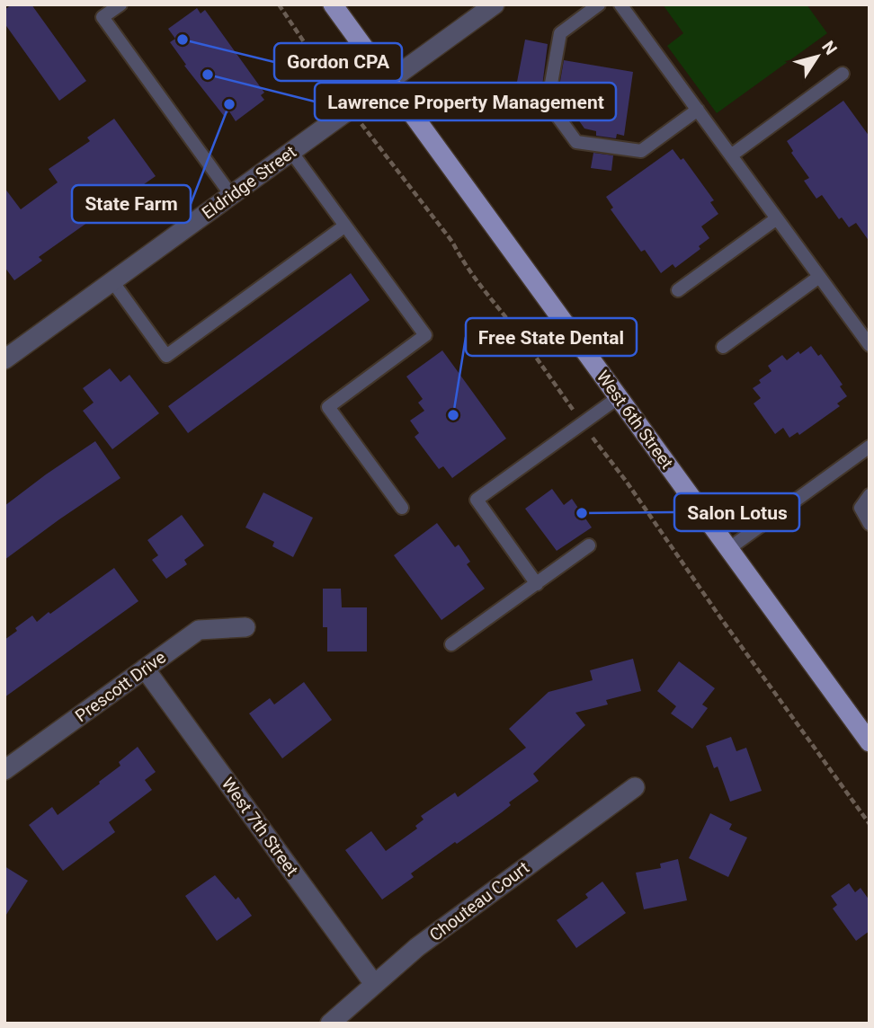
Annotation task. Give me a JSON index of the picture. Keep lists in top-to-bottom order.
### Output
{
  "streets": {
    "main road": ["West 6th Street"],
    "street": [
      "Eldridge Street",
      "Prescott Drive",
      "West 7th Street",
      "Chouteau Court"
    ]
  },
  "crossings": [
    ["Eldridge Street", "West 6th Street"],
    ["Prescott Drive", "West 7th Street"],
    ["West 7th Street", "Chouteau Court"]
  ],
  "places": [
    "Gordon CPA",
    "Lawrence Property Management",
    "State Farm",
    "Free State Dental",
    "Salon Lotus"
  ],
  "north": "top right"
}
